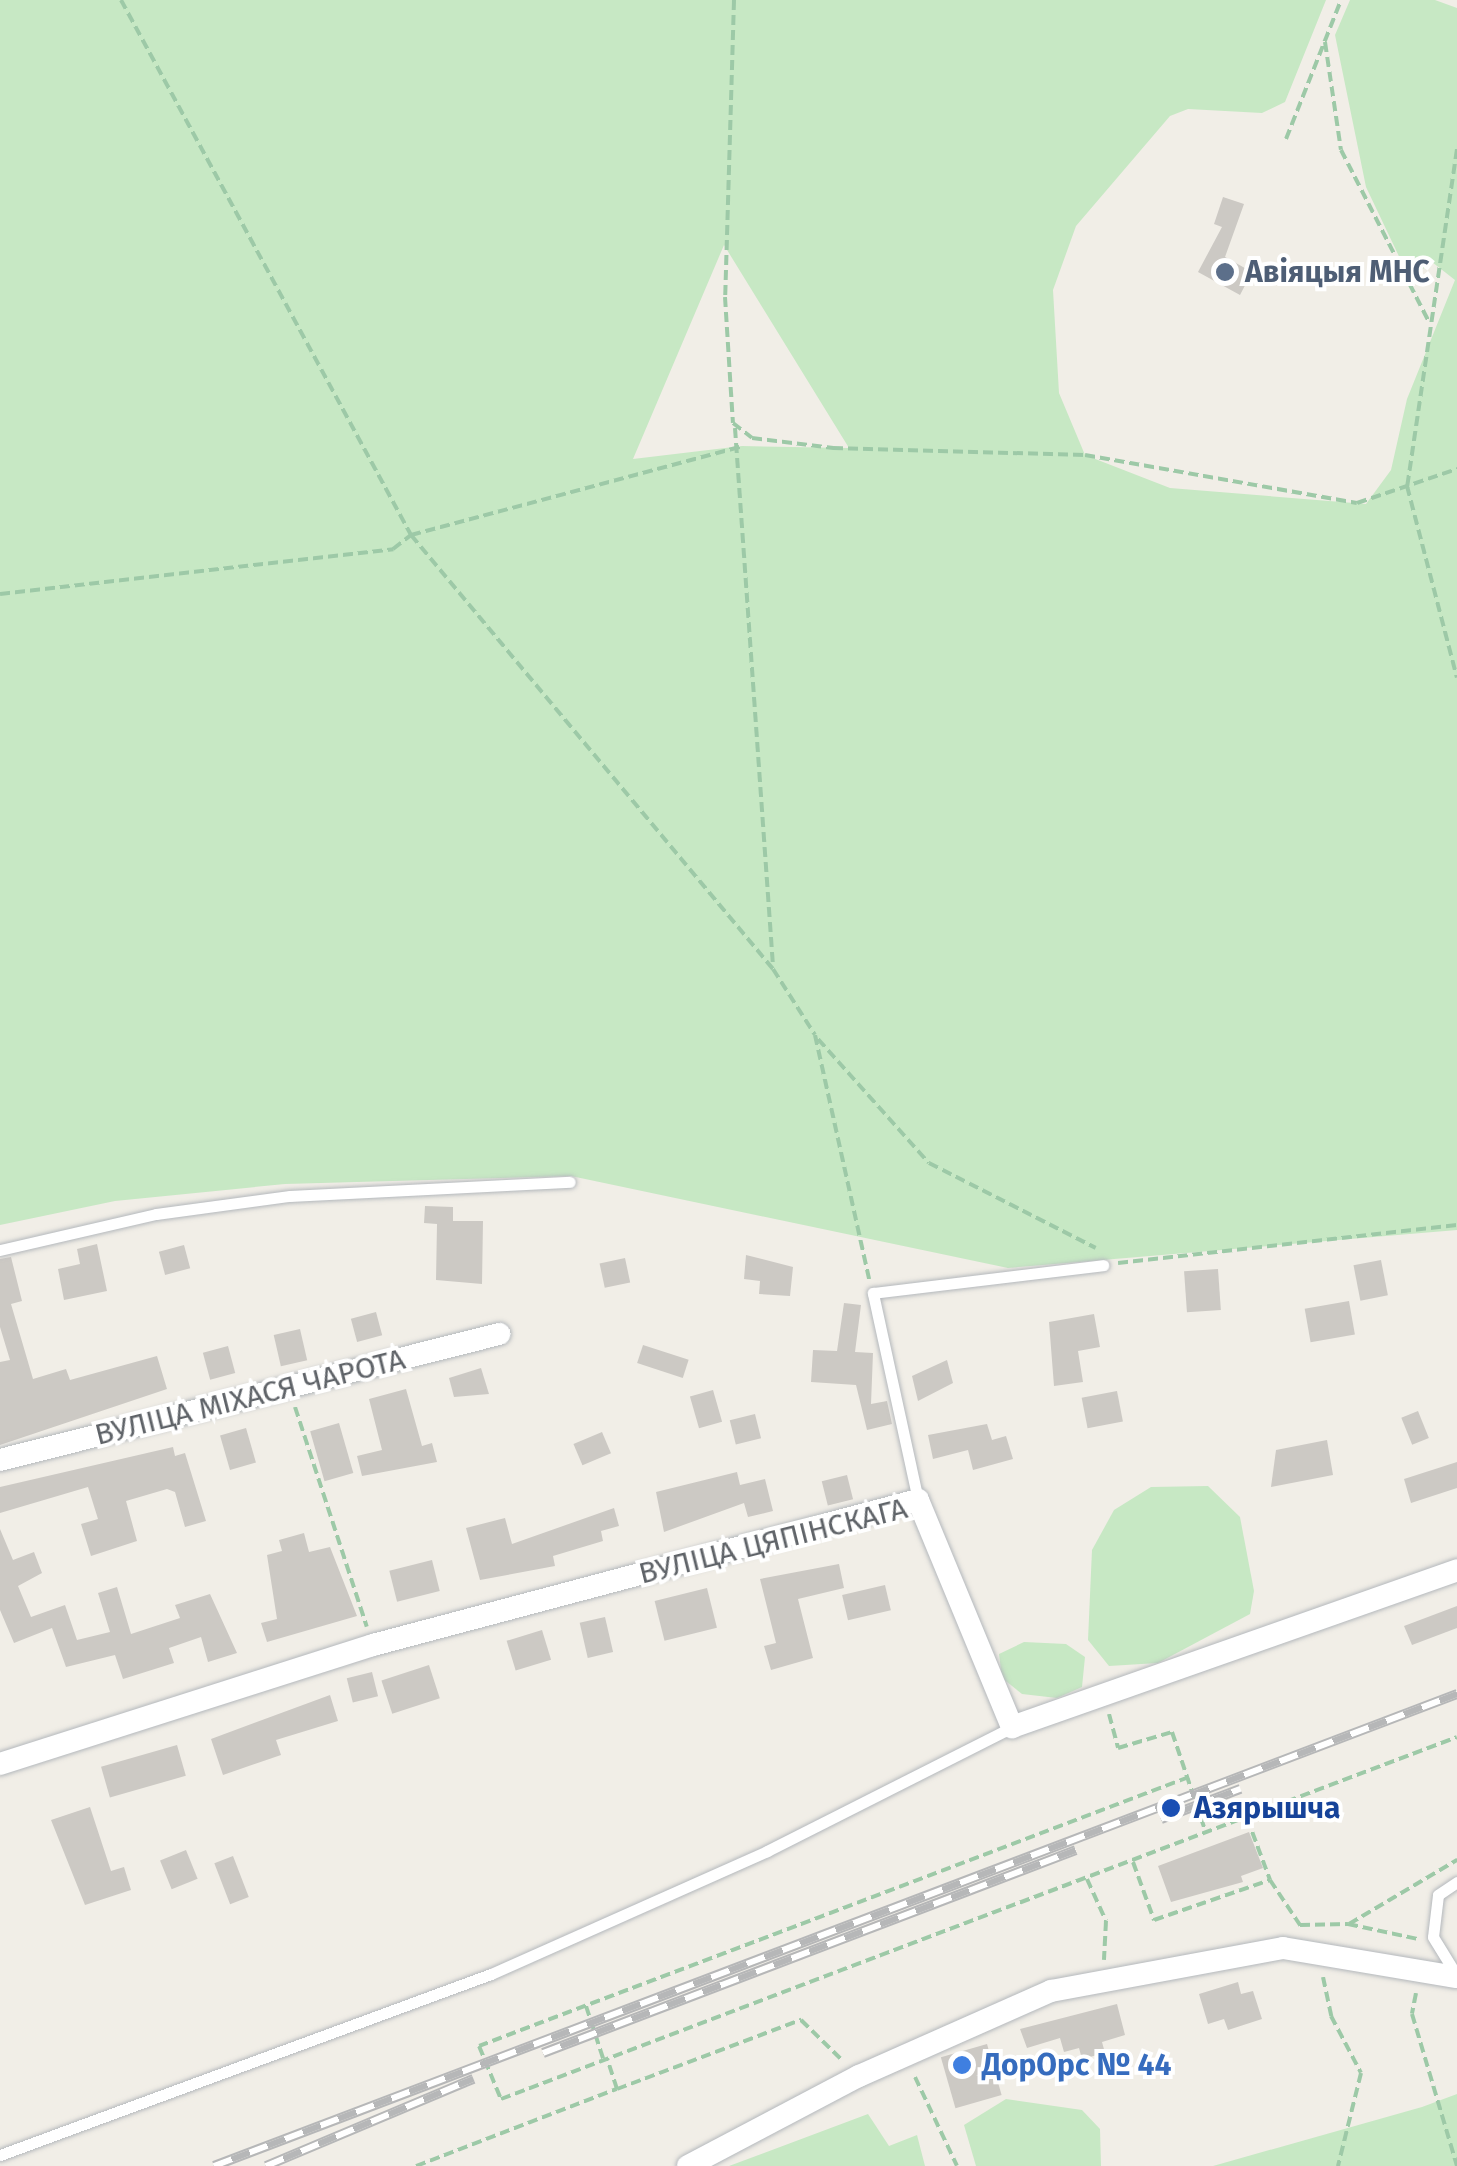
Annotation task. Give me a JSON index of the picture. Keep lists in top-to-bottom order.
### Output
{
  "streets": {
    "street": ["ВУЛІЦА МІХАСЯ ЧАРОТА", "ВУЛІЦА ЦЯПІНСКАГА"]
  },
  "places": ["Авіяцыя МНС", "Азярышча", "ДорОрс № 44"]
}
